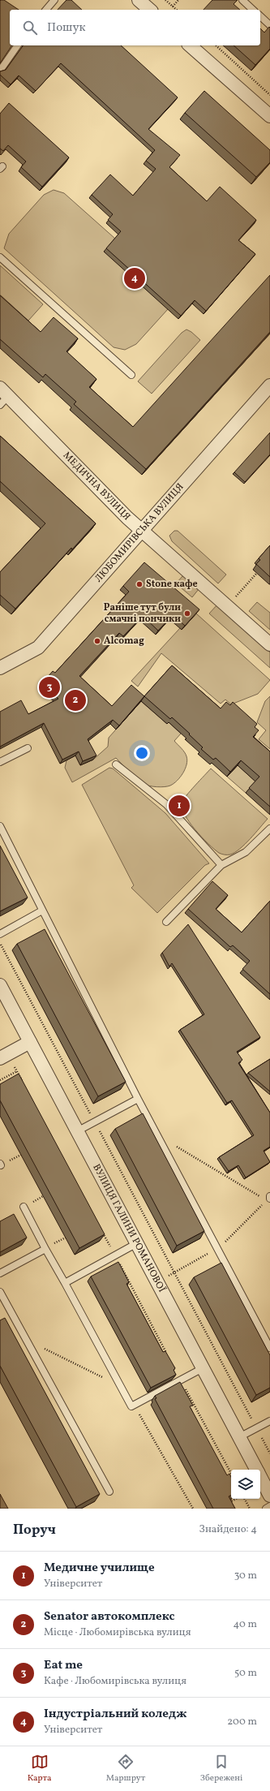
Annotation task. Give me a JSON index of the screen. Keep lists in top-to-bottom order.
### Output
{
  "streets": {
    "street": ["МЕДИЧНА ВУЛИЦЯ", "ЛЮБОМИРІВСЬКА ВУЛИЦЯ", "ВУЛИЦЯ ГАЛИНИ РОМАНОВОЇ"]
  },
  "crossings": [
    ["МЕДИЧНА ВУЛИЦЯ", "ЛЮБОМИРІВСЬКА ВУЛИЦЯ"]
  ],
  "places": ["Stone кафе", "Раніше тут були смачні пончики", "Alcomag"],
  "page": {
    "search": "Пошук",
    "pins": [
      "4",
      "3",
      "2",
      "1"
    ],
    "heading": ["Поруч", "Знайдено: 4"],
    "list": [
      {
        "mark": "1",
        "name": "Медичне училище",
        "note": "Університет",
        "value": "30 m"
      },
      {
        "mark": "2",
        "name": "Senator автокомплекс",
        "note": "Місце · Любомирівська вулиця",
        "value": "40 m"
      },
      {
        "mark": "3",
        "name": "Eat me",
        "note": "Кафе · Любомирівська вулиця",
        "value": "50 m"
      },
      {
        "mark": "4",
        "name": "Індустріальний коледж",
        "note": "Університет",
        "value": "200 m"
      }
    ],
    "nav": ["Карта", "Маршрут", "Збережені"]
  }
}
